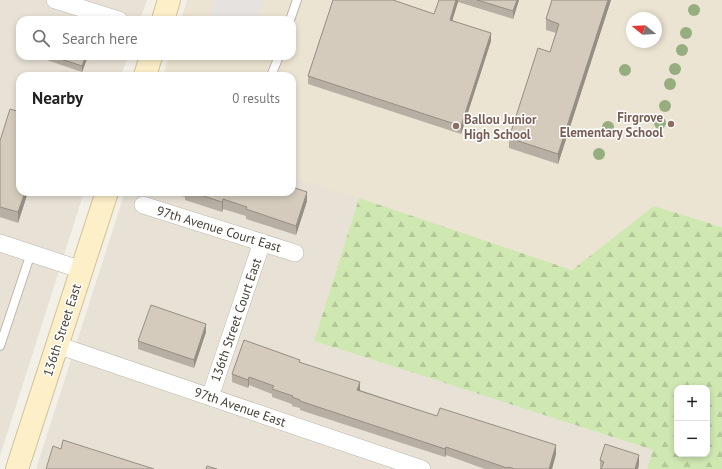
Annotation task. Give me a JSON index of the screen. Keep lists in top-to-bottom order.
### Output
{
  "streets": {
    "street": [
      "97th Avenue Court East",
      "136th Street Court East",
      "136th Street East",
      "97th Avenue East"
    ]
  },
  "crossings": [
    ["97th Avenue Court East", "136th Street Court East"],
    ["136th Street Court East", "97th Avenue East"],
    ["136th Street East", "97th Avenue East"]
  ],
  "places": ["Firgrove Elementary School", "Ballou Junior High School"],
  "north": "left",
  "page": {
    "search": "Search here",
    "heading": ["Nearby", "0 results"],
    "map_buttons": ["+", "−"]
  }
}
